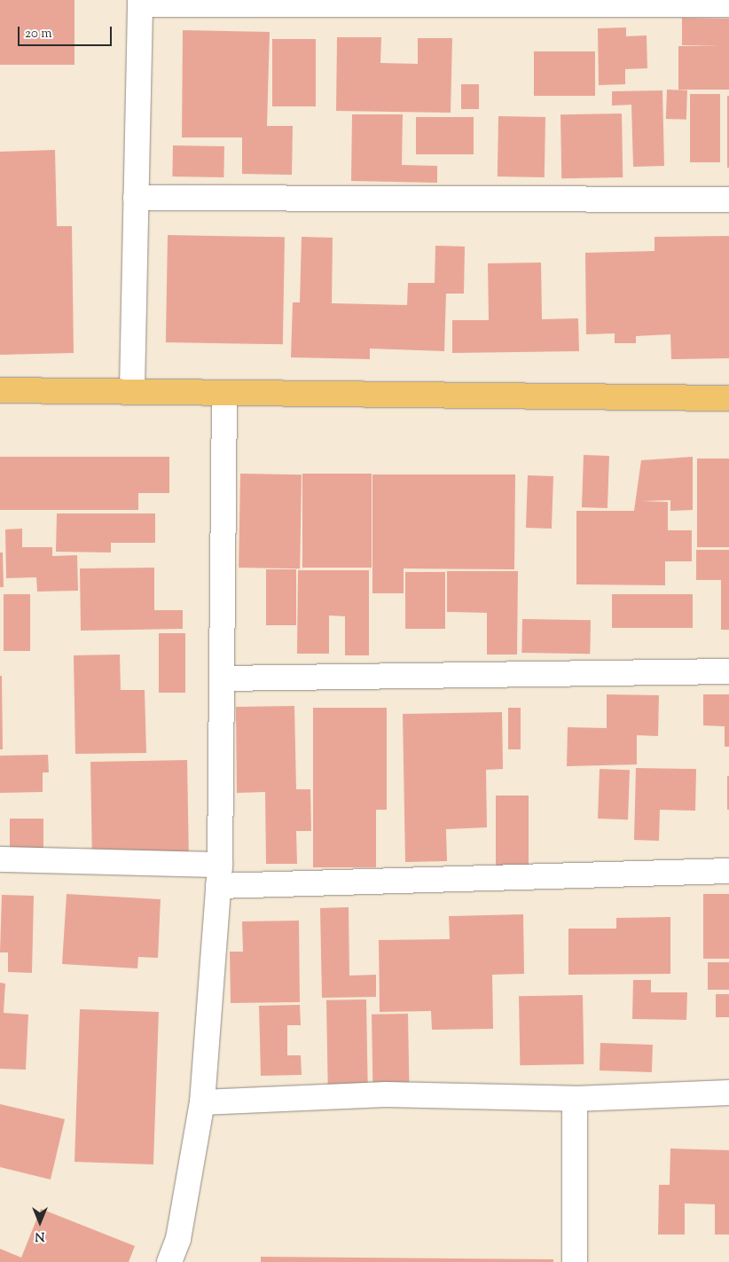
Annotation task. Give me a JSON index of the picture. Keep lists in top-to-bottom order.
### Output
{
  "scale_bar": "20 m",
  "north": "bottom"
}
